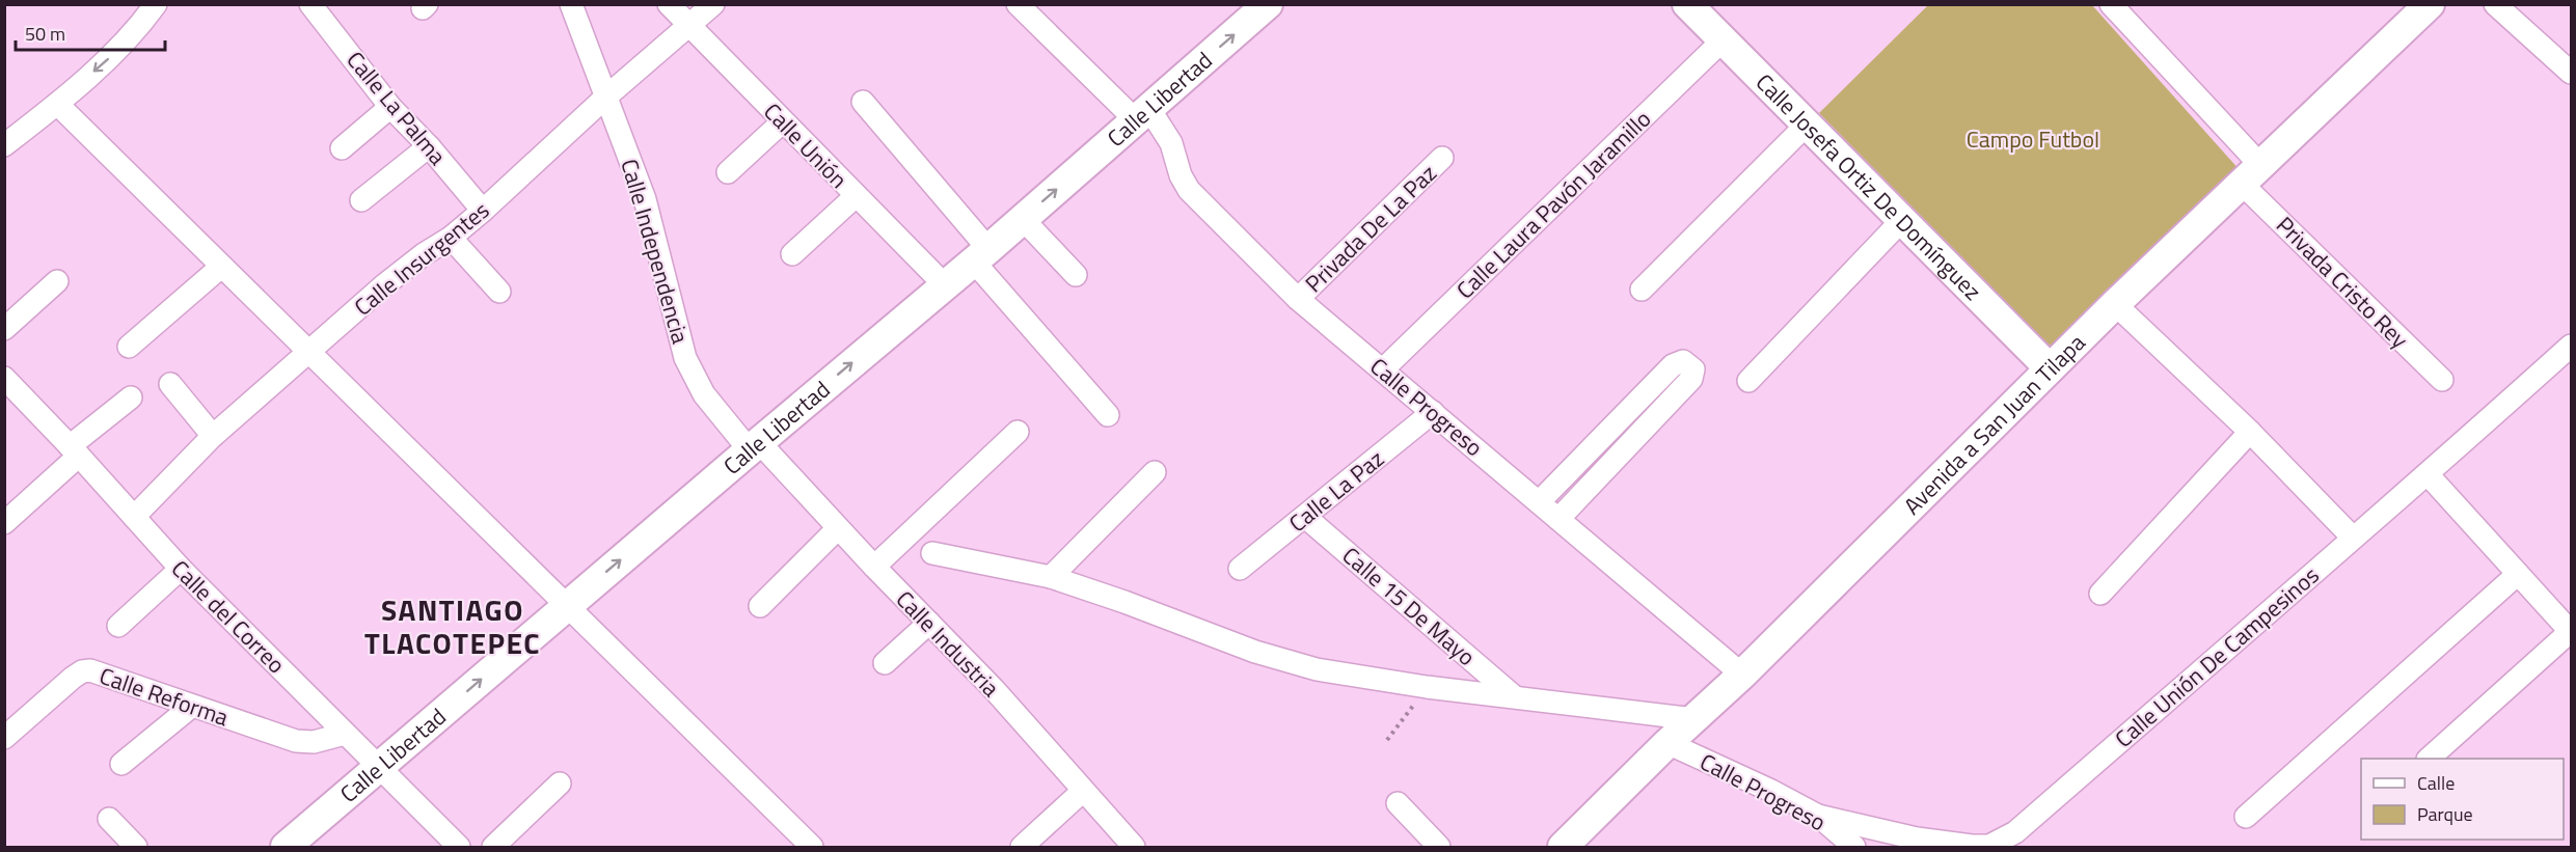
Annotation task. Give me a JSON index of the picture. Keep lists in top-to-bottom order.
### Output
{
  "streets": {
    "main road": ["Calle Libertad", "Calle Josefa Ortiz De Domínguez", "Avenida a San Juan Tilapa"],
    "street": [
      "Calle La Palma",
      "Calle Unión",
      "Calle Laura Pavón Jaramillo",
      "Privada De La Paz",
      "Calle Independencia",
      "Calle Insurgentes",
      "Privada Cristo Rey",
      "Calle Progreso",
      "Calle La Paz",
      "Calle 15 De Mayo",
      "Calle del Correo",
      "Calle Industria",
      "Calle Unión De Campesinos",
      "Calle Reforma"
    ]
  },
  "crossings": [
    ["Calle Libertad", "Calle Unión"],
    ["Calle Libertad", "Calle Independencia"],
    ["Calle Libertad", "Calle Progreso"],
    ["Calle Libertad", "Calle del Correo"],
    ["Calle Libertad", "Calle Industria"],
    ["Calle La Palma", "Calle Insurgentes"],
    ["Calle Unión", "Calle Insurgentes"],
    ["Calle Josefa Ortiz De Domínguez", "Calle Laura Pavón Jaramillo"],
    ["Calle Josefa Ortiz De Domínguez", "Avenida a San Juan Tilapa"],
    ["Calle Laura Pavón Jaramillo", "Calle Progreso"],
    ["Privada De La Paz", "Calle Progreso"],
    ["Calle Independencia", "Calle Insurgentes"],
    ["Calle Independencia", "Calle Industria"],
    ["Calle Insurgentes", "Calle del Correo"],
    ["Privada Cristo Rey", "Avenida a San Juan Tilapa"],
    ["Calle Progreso", "Avenida a San Juan Tilapa"],
    ["Calle Progreso", "Calle La Paz"],
    ["Calle Progreso", "Calle 15 De Mayo"],
    ["Calle Progreso", "Calle Unión De Campesinos"],
    ["Calle La Paz", "Calle 15 De Mayo"],
    ["Calle del Correo", "Calle Reforma"]
  ],
  "one_way": ["Calle Libertad"],
  "districts": ["SANTIAGO TLACOTEPEC"],
  "parks": ["Campo Futbol"],
  "legend": ["Calle", "Parque"],
  "scale_bar": "50 m"
}
